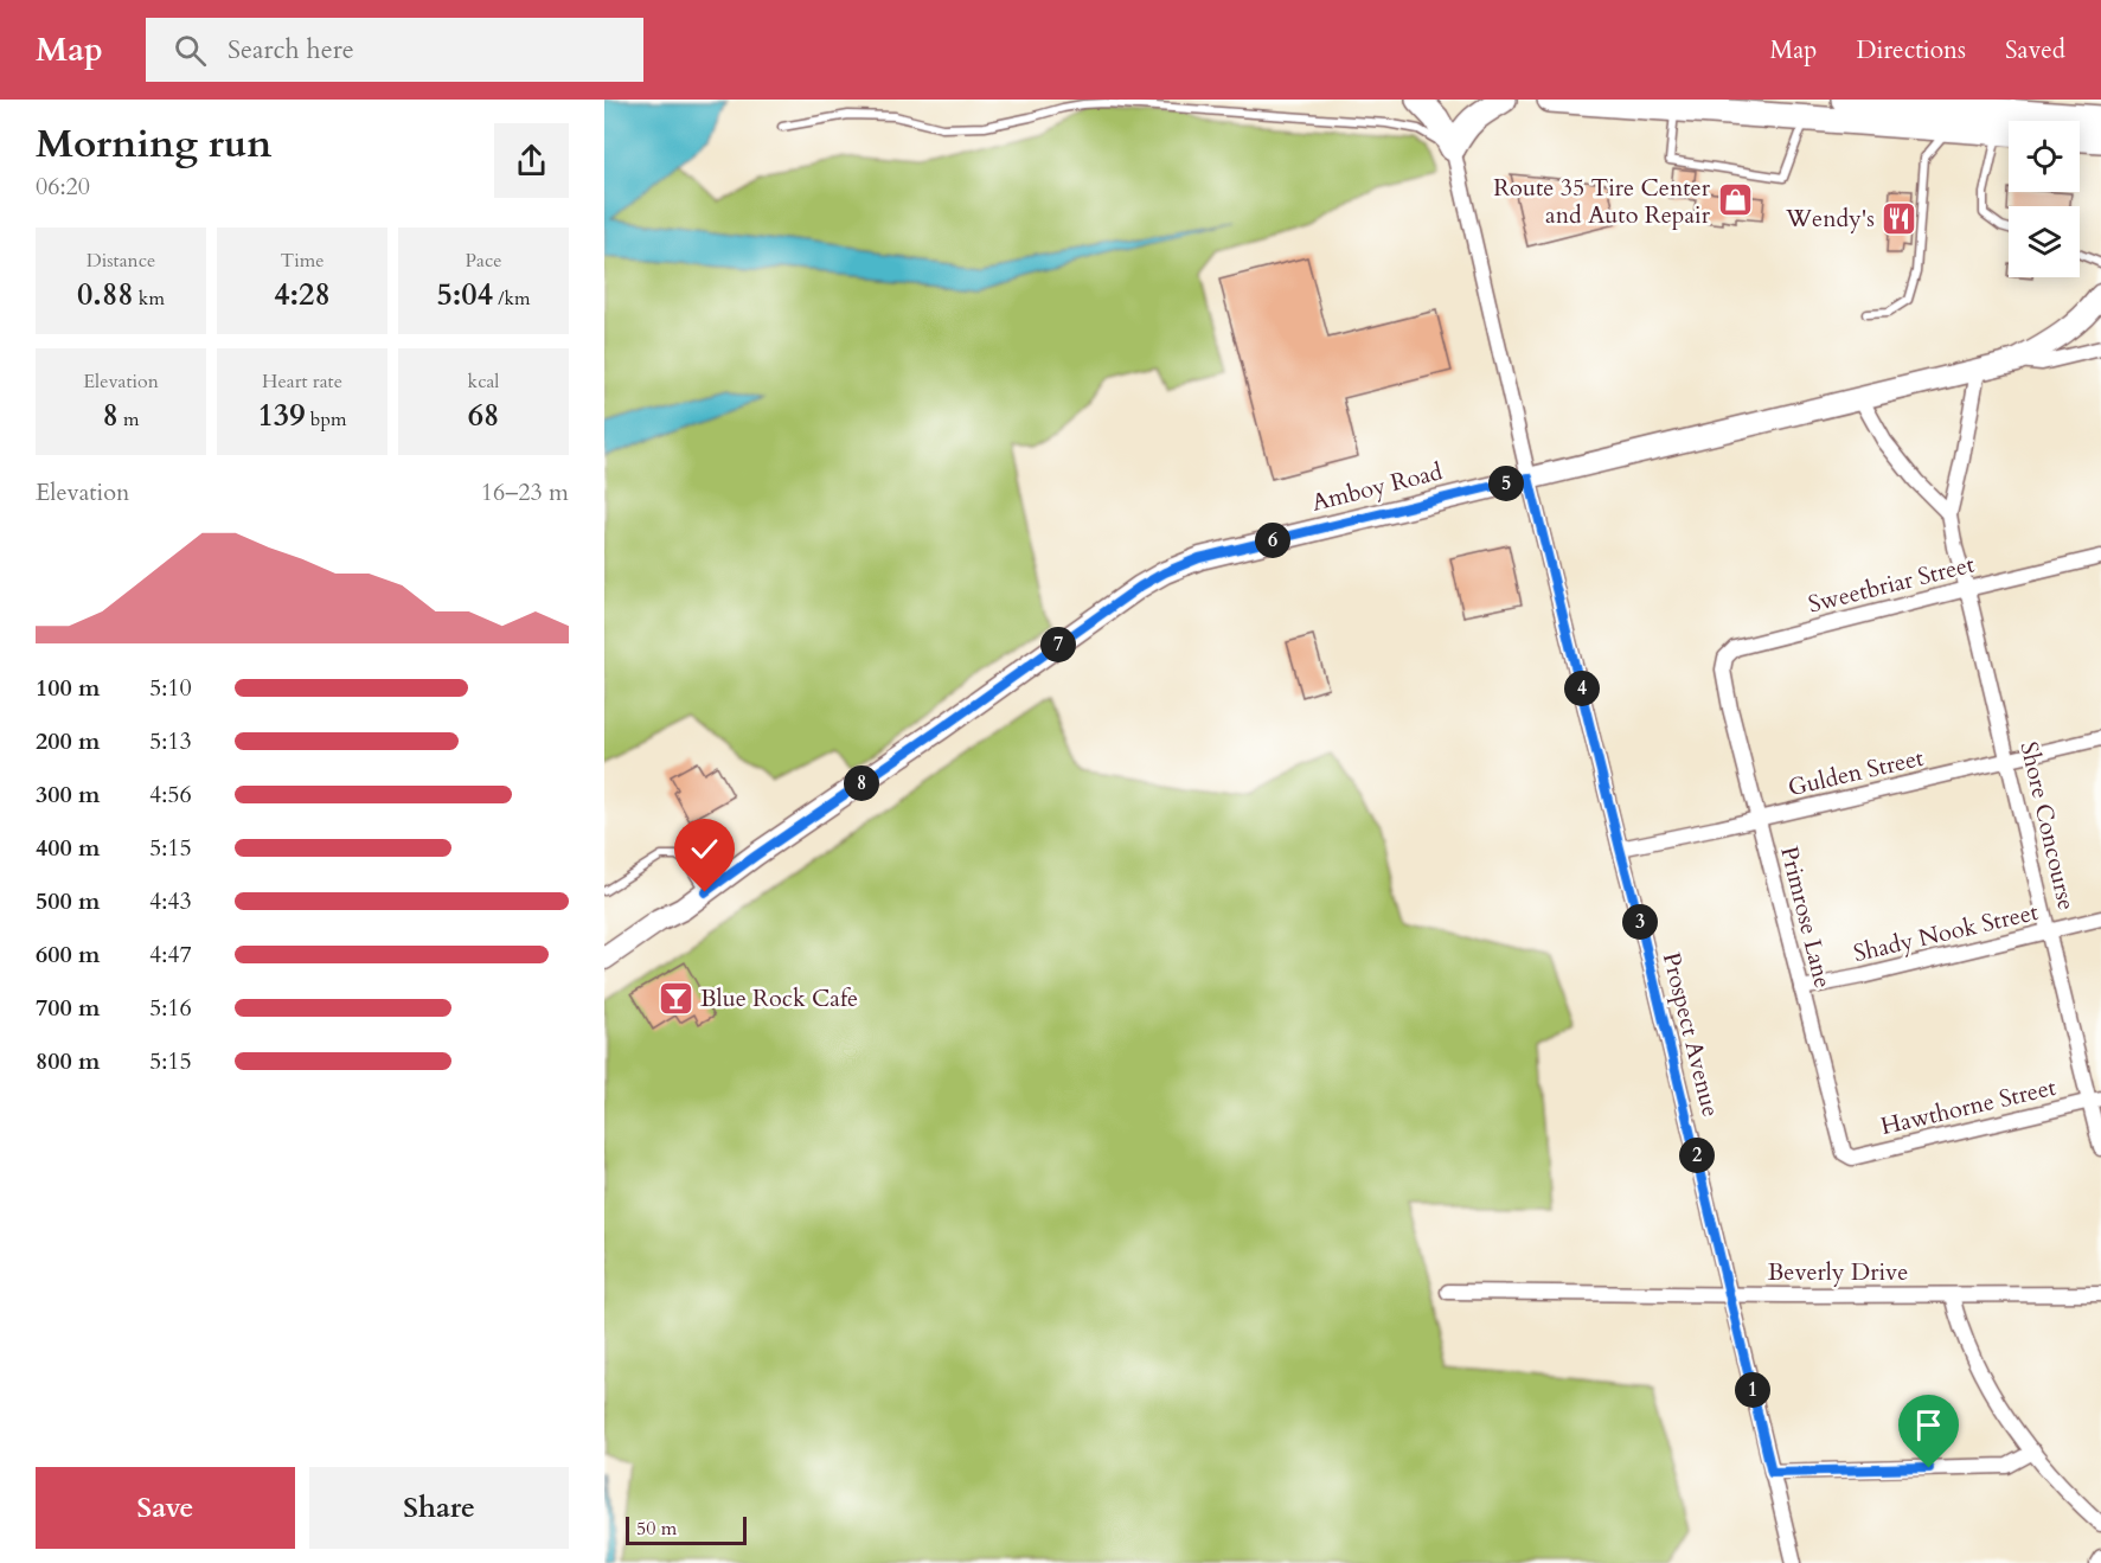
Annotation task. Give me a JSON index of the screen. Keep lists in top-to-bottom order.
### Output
{
  "streets": {
    "main road": ["Amboy Road"],
    "street": [
      "Sweetbriar Street",
      "Gulden Street",
      "Shore Concourse",
      "Primrose Lane",
      "Shady Nook Street",
      "Prospect Avenue",
      "Hawthorne Street",
      "Beverly Drive"
    ]
  },
  "crossings": [
    ["Amboy Road", "Shore Concourse"],
    ["Amboy Road", "Prospect Avenue"],
    ["Sweetbriar Street", "Shore Concourse"],
    ["Sweetbriar Street", "Primrose Lane"],
    ["Gulden Street", "Shore Concourse"],
    ["Gulden Street", "Primrose Lane"],
    ["Gulden Street", "Prospect Avenue"],
    ["Shore Concourse", "Shady Nook Street"],
    ["Shore Concourse", "Hawthorne Street"],
    ["Primrose Lane", "Shady Nook Street"],
    ["Primrose Lane", "Hawthorne Street"],
    ["Prospect Avenue", "Beverly Drive"]
  ],
  "places": {
    "shop": ["Route 35 Tire Center and Auto Repair"],
    "restaurant": ["Wendy's"],
    "bar": ["Blue Rock Cafe"]
  },
  "scale_bar": "50 m",
  "page": {
    "header": "Map",
    "search": "Search here",
    "nav": ["Map", "Directions", "Saved"],
    "heading": ["Morning run", "06:20"],
    "stats": [
      ["Distance", "0.88 km"],
      ["Time", "4:28"],
      ["Pace", "5:04 /km"],
      ["Elevation", "8 m"],
      ["Heart rate", "139 bpm"],
      ["kcal", "68"]
    ],
    "chart": ["Elevation", "16–23 m"],
    "pins": [
      "5",
      "6",
      "7",
      "4",
      "8",
      "3",
      "2",
      "1"
    ],
    "list": [
      {
        "name": "100 m",
        "note": "5:10"
      },
      {
        "name": "200 m",
        "note": "5:13"
      },
      {
        "name": "300 m",
        "note": "4:56"
      },
      {
        "name": "400 m",
        "note": "5:15"
      },
      {
        "name": "500 m",
        "note": "4:43"
      },
      {
        "name": "600 m",
        "note": "4:47"
      },
      {
        "name": "700 m",
        "note": "5:16"
      },
      {
        "name": "800 m",
        "note": "5:15"
      }
    ],
    "buttons": ["Save", "Share"],
    "scale": "50 m"
  }
}
